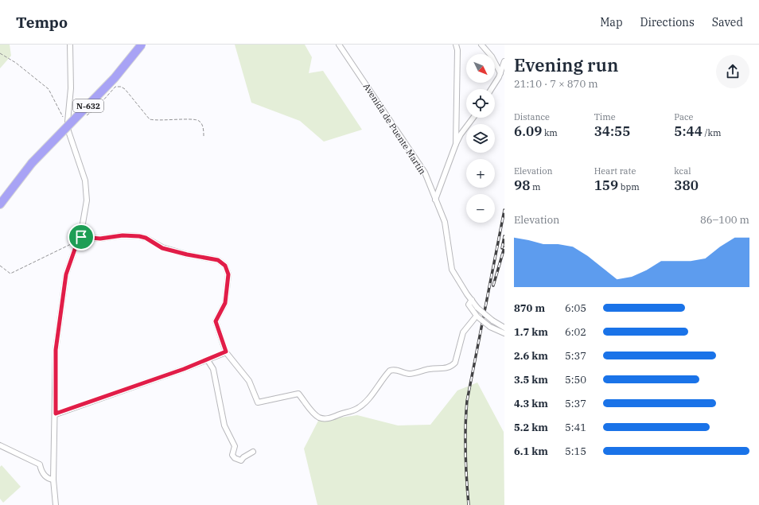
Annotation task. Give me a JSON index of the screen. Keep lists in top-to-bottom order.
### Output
{
  "streets": {
    "highway": ["N-632"],
    "street": ["Avenida de Puente Martín"]
  },
  "north": "bottom right",
  "page": {
    "header": "Tempo",
    "nav": ["Map", "Directions", "Saved"],
    "heading": ["Evening run", "21:10 · 7 × 870 m"],
    "map_buttons": ["+", "−"],
    "stats": [
      ["Distance", "6.09 km"],
      ["Time", "34:55"],
      ["Pace", "5:44 /km"],
      ["Elevation", "98 m"],
      ["Heart rate", "159 bpm"],
      ["kcal", "380"]
    ],
    "chart": ["Elevation", "86–100 m"],
    "list": [
      {
        "name": "870 m",
        "note": "6:05"
      },
      {
        "name": "1.7 km",
        "note": "6:02"
      },
      {
        "name": "2.6 km",
        "note": "5:37"
      },
      {
        "name": "3.5 km",
        "note": "5:50"
      },
      {
        "name": "4.3 km",
        "note": "5:37"
      },
      {
        "name": "5.2 km",
        "note": "5:41"
      },
      {
        "name": "6.1 km",
        "note": "5:15"
      }
    ]
  }
}
